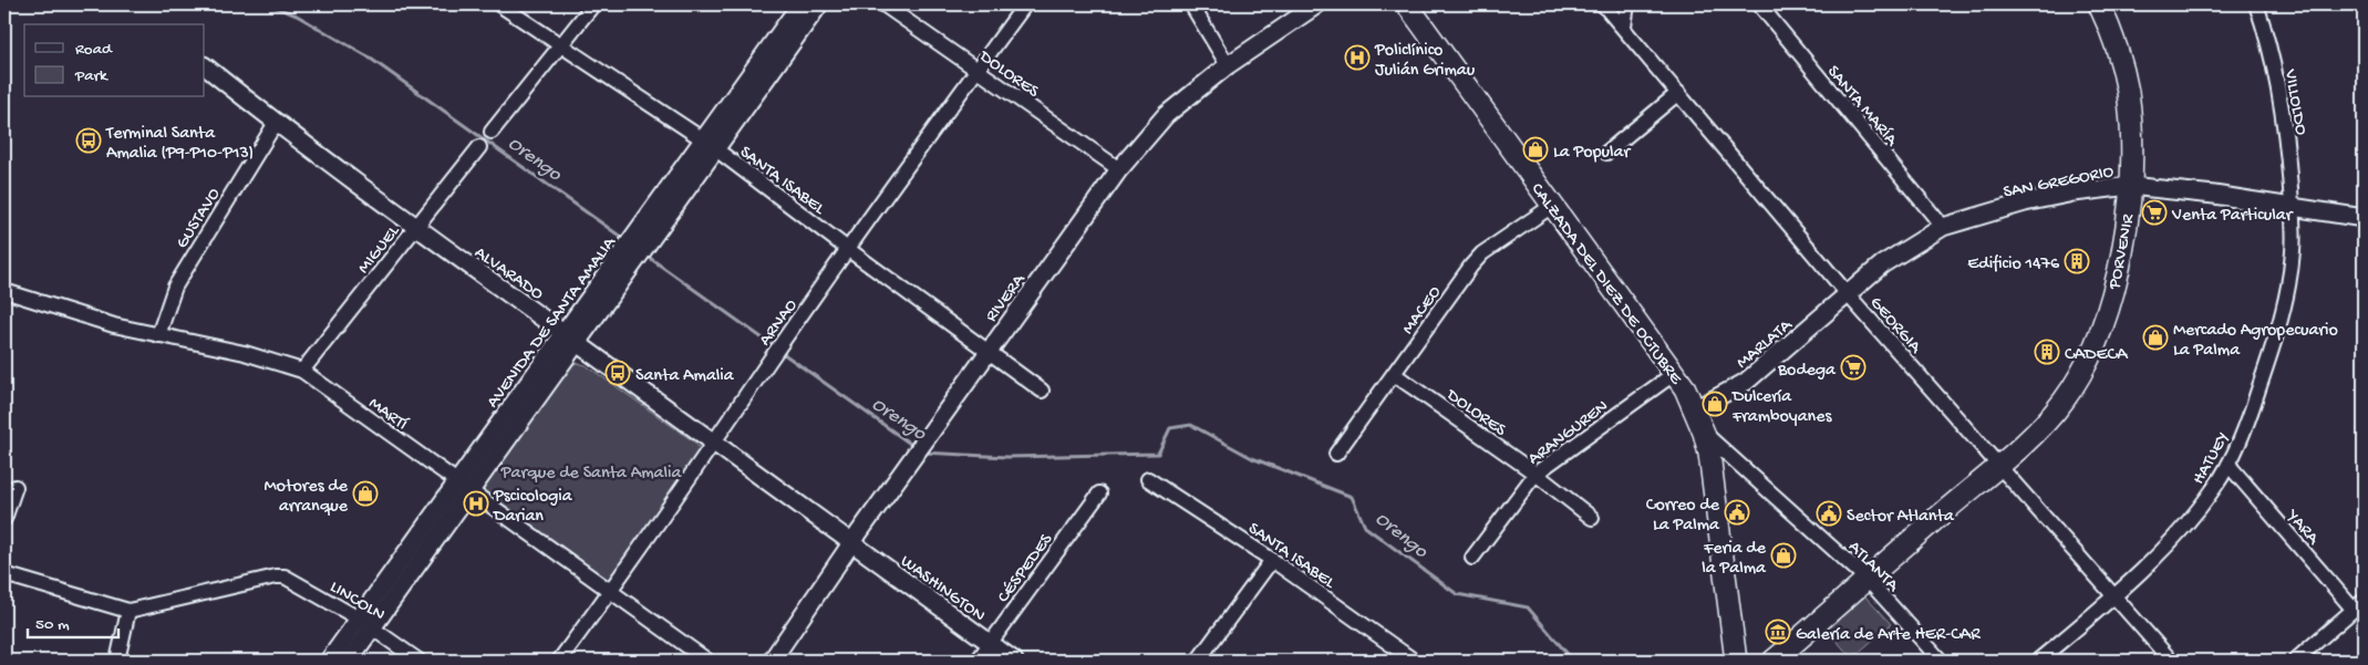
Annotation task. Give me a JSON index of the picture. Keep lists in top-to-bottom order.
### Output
{
  "streets": {
    "main road": ["PORVENIR", "CALZADA DEL DIEZ DE OCTUBRE"],
    "street": [
      "DOLORES",
      "VILLOLDO",
      "SANTA MARÍA",
      "SANTA ISABEL",
      "SAN GREGORIO",
      "GUSTAVO",
      "MIGUEL",
      "ALVARADO",
      "RIVERA",
      "MACEO",
      "AVENIDA DE SANTA AMALIA",
      "ARNAO",
      "GEORGIA",
      "MARLATA",
      "MARTÍ",
      "ARANGUREN",
      "HATUEY",
      "YARA",
      "ATLANTA",
      "CÉSPEDES",
      "WASHINGTON",
      "LINCOLN"
    ]
  },
  "crossings": [
    ["DOLORES", "RIVERA"],
    ["DOLORES", "MACEO"],
    ["DOLORES", "ARNAO"],
    ["DOLORES", "ARANGUREN"],
    ["VILLOLDO", "SAN GREGORIO"],
    ["VILLOLDO", "HATUEY"],
    ["SANTA MARÍA", "SAN GREGORIO"],
    ["SANTA ISABEL", "RIVERA"],
    ["SANTA ISABEL", "AVENIDA DE SANTA AMALIA"],
    ["SANTA ISABEL", "ARNAO"],
    ["SAN GREGORIO", "PORVENIR"],
    ["SAN GREGORIO", "GEORGIA"],
    ["SAN GREGORIO", "MARLATA"],
    ["SAN GREGORIO", "HATUEY"],
    ["GUSTAVO", "ALVARADO"],
    ["GUSTAVO", "MARTÍ"],
    ["MIGUEL", "ALVARADO"],
    ["MIGUEL", "MARTÍ"],
    ["PORVENIR", "GEORGIA"],
    ["PORVENIR", "ATLANTA"],
    ["ALVARADO", "RIVERA"],
    ["ALVARADO", "AVENIDA DE SANTA AMALIA"],
    ["ALVARADO", "ARNAO"],
    ["ALVARADO", "WASHINGTON"],
    ["CALZADA DEL DIEZ DE OCTUBRE", "MACEO"],
    ["CALZADA DEL DIEZ DE OCTUBRE", "MARLATA"],
    ["CALZADA DEL DIEZ DE OCTUBRE", "ARANGUREN"],
    ["CALZADA DEL DIEZ DE OCTUBRE", "ATLANTA"],
    ["RIVERA", "WASHINGTON"],
    ["AVENIDA DE SANTA AMALIA", "MARTÍ"],
    ["AVENIDA DE SANTA AMALIA", "LINCOLN"],
    ["ARNAO", "MARTÍ"],
    ["GEORGIA", "MARLATA"],
    ["GEORGIA", "HATUEY"],
    ["HATUEY", "YARA"],
    ["CÉSPEDES", "WASHINGTON"]
  ],
  "water": ["Orengo"],
  "parks": ["Parque de Santa Amalia"],
  "places": {
    "hospital": ["Policlínico Julián Grimau", "Pscicologia Darian"],
    "bus stop": ["Terminal Santa Amalia (P9-P10-P13)", "Santa Amalia"],
    "shop": [
      "La Popular",
      "Mercado Agropecuario La Palma",
      "Dulcería Framboyanes",
      "Motores de arranque",
      "Feria de la Palma"
    ],
    "supermarket": ["Venta Particular", "Bodega"],
    "building": ["Edificio 1476", "CADECA"],
    "public building": ["Correo de La Palma", "Sector Atlanta"],
    "museum": ["Galería de Arte HER-CAR"]
  },
  "legend": ["Road", "Park"],
  "scale_bar": "50 m"
}
